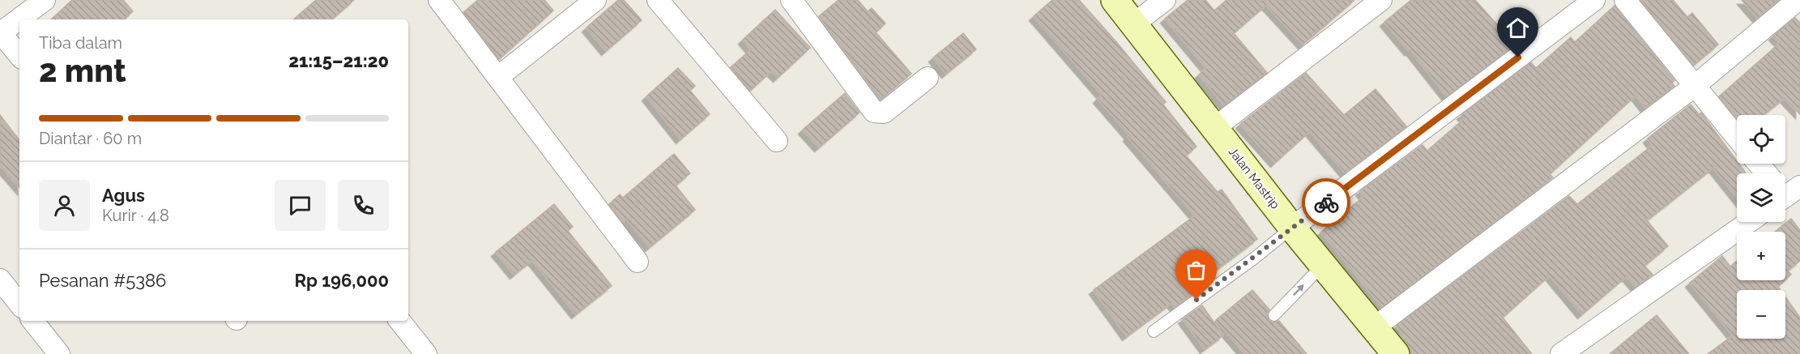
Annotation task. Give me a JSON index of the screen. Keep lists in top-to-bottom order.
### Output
{
  "streets": {
    "main road": ["Jalan Mastrip"]
  },
  "page": {
    "heading": ["2 mnt", "Tiba dalam", "21:15–21:20"],
    "panel": [
      "Agus",
      "Kurir · 4.8",
      "Pesanan #5386",
      "Rp 196,000"
    ],
    "bar": "Diantar · 60 m",
    "map_buttons": ["+", "−"]
  }
}
